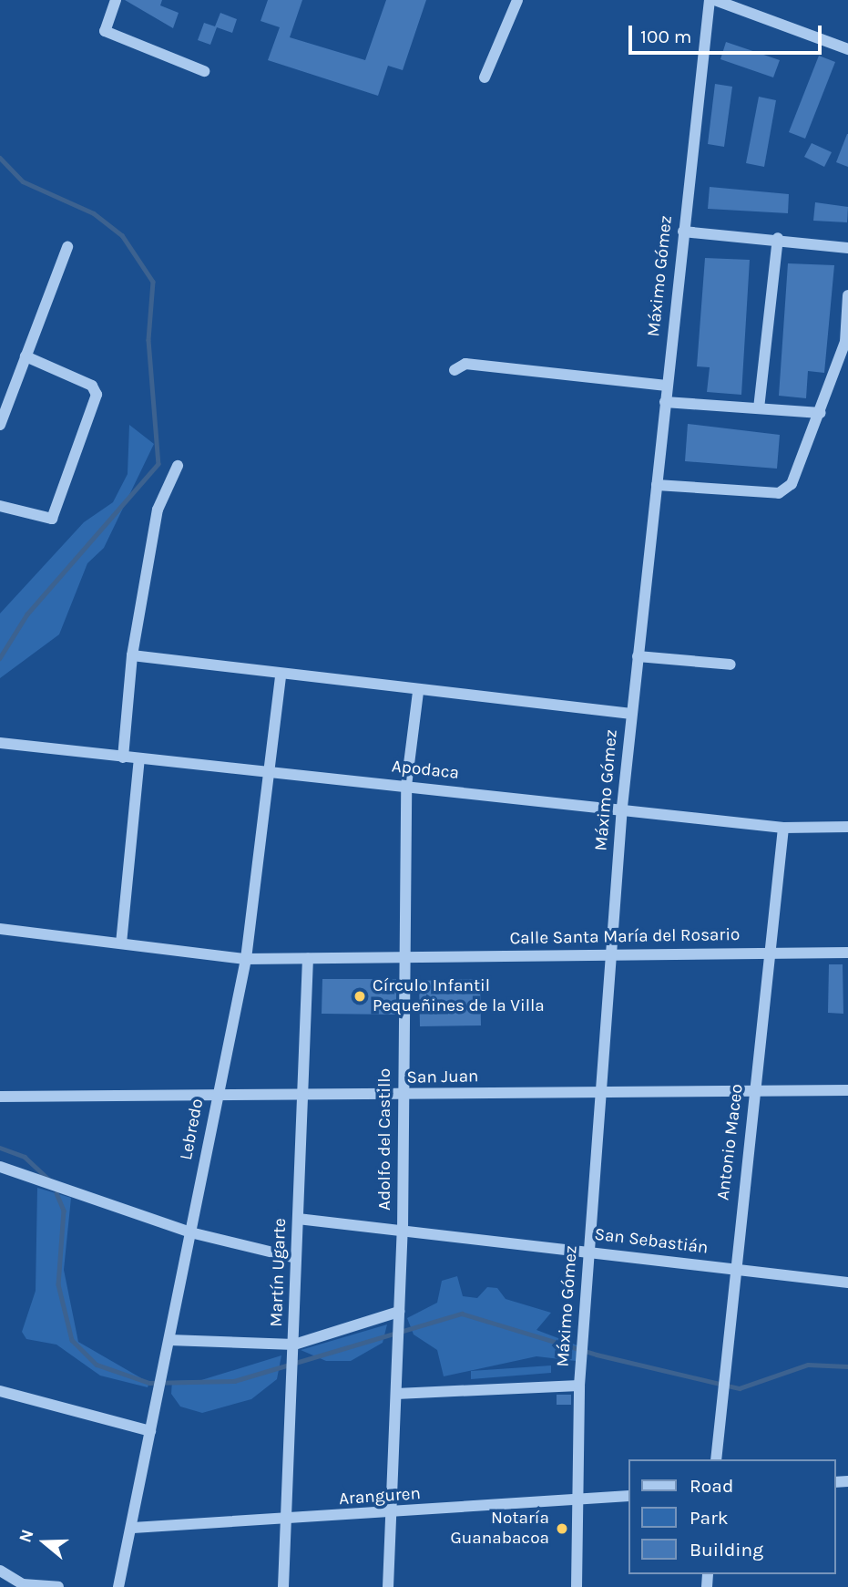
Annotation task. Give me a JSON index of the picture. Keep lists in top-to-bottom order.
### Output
{
  "streets": {
    "street": [
      "Máximo Gómez",
      "Apodaca",
      "Calle Santa María del Rosario",
      "San Juan",
      "Lebredo",
      "Adolfo del Castillo",
      "Antonio Maceo",
      "San Sebastián",
      "Martín Ugarte",
      "Aranguren"
    ]
  },
  "crossings": [
    ["Máximo Gómez", "Apodaca"],
    ["Máximo Gómez", "Calle Santa María del Rosario"],
    ["Máximo Gómez", "San Juan"],
    ["Máximo Gómez", "San Sebastián"],
    ["Máximo Gómez", "Aranguren"],
    ["Apodaca", "Lebredo"],
    ["Apodaca", "Adolfo del Castillo"],
    ["Apodaca", "Antonio Maceo"],
    ["Calle Santa María del Rosario", "Lebredo"],
    ["Calle Santa María del Rosario", "Adolfo del Castillo"],
    ["Calle Santa María del Rosario", "Antonio Maceo"],
    ["Calle Santa María del Rosario", "Martín Ugarte"],
    ["San Juan", "Lebredo"],
    ["San Juan", "Adolfo del Castillo"],
    ["San Juan", "Antonio Maceo"],
    ["San Juan", "Martín Ugarte"],
    ["Lebredo", "Aranguren"],
    ["Adolfo del Castillo", "San Sebastián"],
    ["Adolfo del Castillo", "Aranguren"],
    ["Antonio Maceo", "San Sebastián"],
    ["San Sebastián", "Martín Ugarte"],
    ["Martín Ugarte", "Aranguren"]
  ],
  "places": ["Círculo Infantil Pequeñines de la Villa", "Notaría Guanabacoa"],
  "legend": ["Road", "Park", "Building"],
  "scale_bar": "100 m",
  "north": "left"
}
